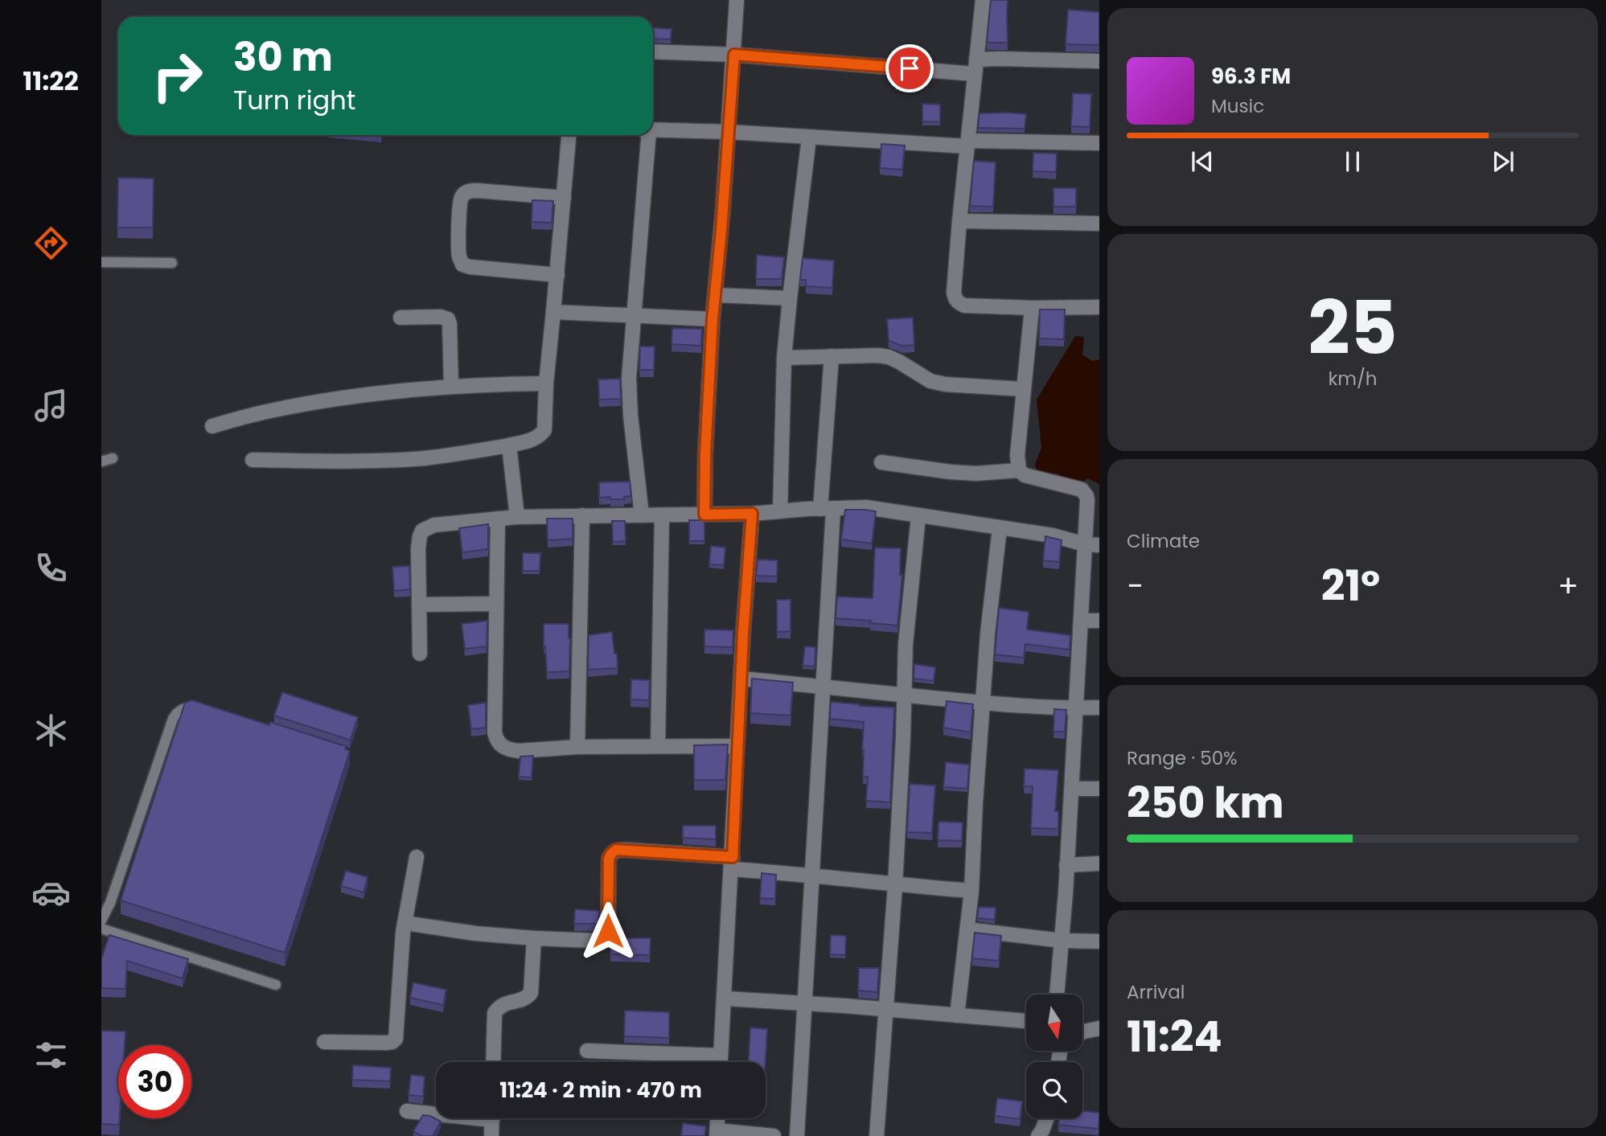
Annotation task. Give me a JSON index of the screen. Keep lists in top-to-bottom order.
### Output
{
  "north": "bottom",
  "page": {
    "tabs": "11:22",
    "turn": ["30 m", "Turn right"],
    "song": ["96.3 FM", "Music"],
    "tile": [
      ["25", "km/h"],
      "Climate",
      ["Range · 50%", "250 km"],
      ["Arrival", "11:24"]
    ],
    "heat": ["−", "21°", "+"],
    "limit": "30",
    "trip": "11:24 · 2 min · 470 m"
  }
}
